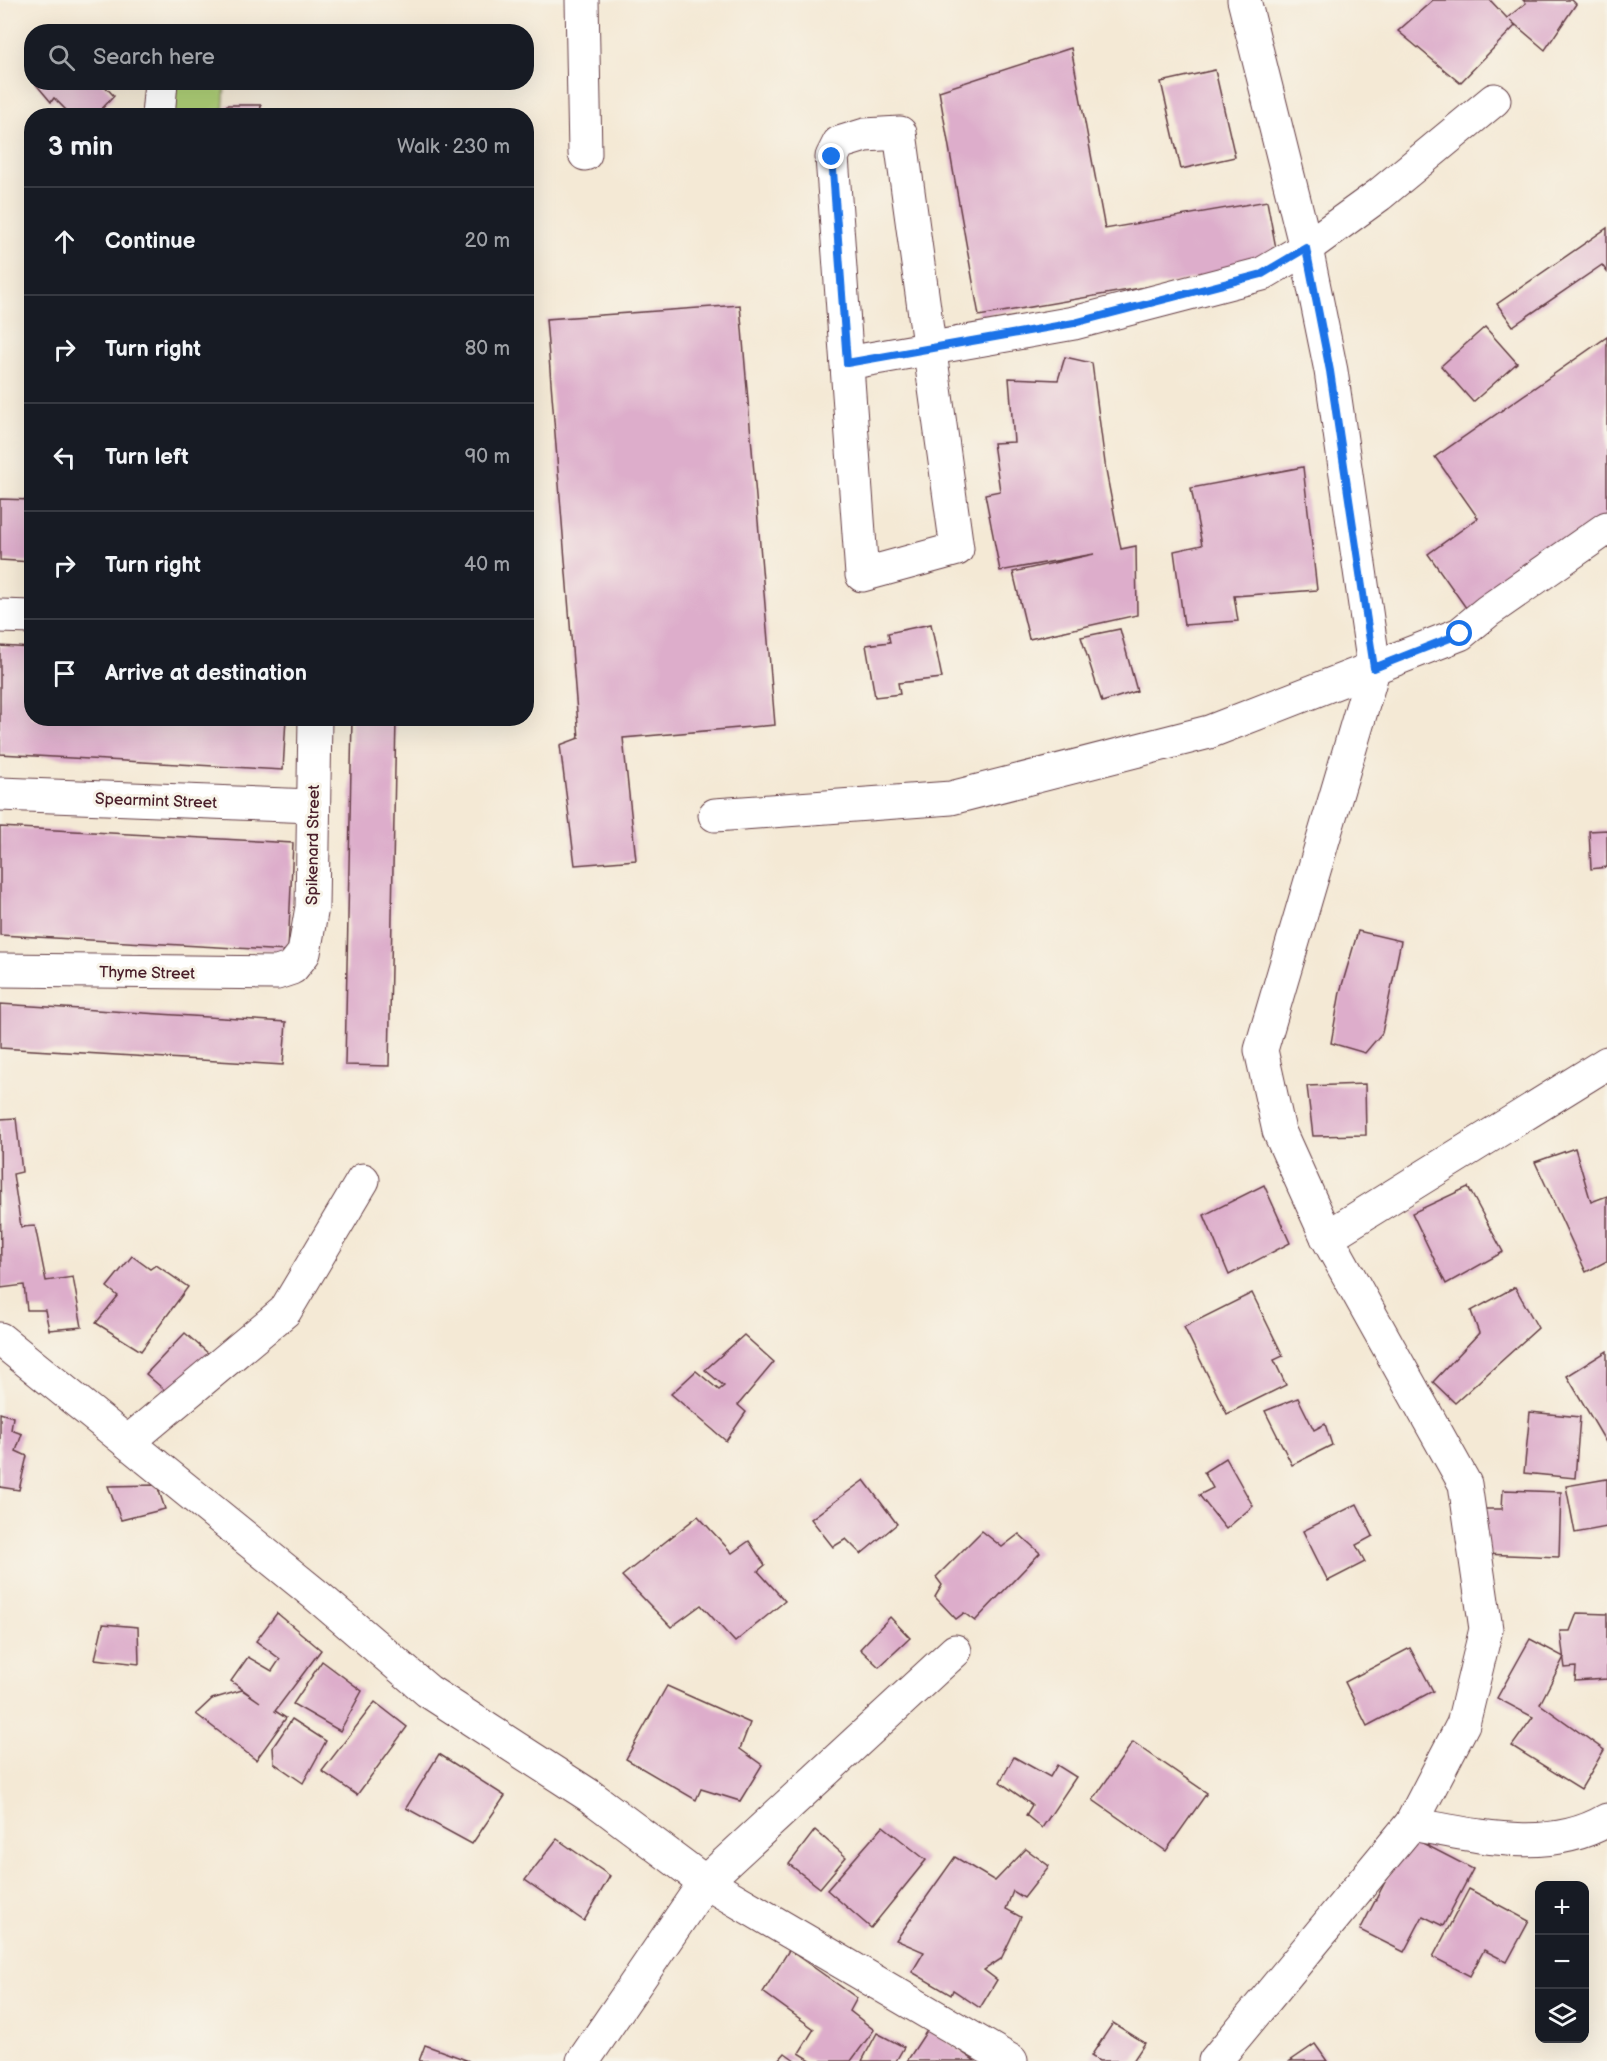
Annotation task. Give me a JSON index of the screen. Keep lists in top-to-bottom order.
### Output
{
  "streets": {
    "street": ["Spearmint Street", "Spikenard Street", "Thyme Street"]
  },
  "crossings": [
    ["Spearmint Street", "Spikenard Street"],
    ["Spikenard Street", "Thyme Street"]
  ],
  "page": {
    "search": "Search here",
    "heading": ["3 min", "Walk · 230 m"],
    "list": [
      ["Continue", "20 m"],
      ["Turn right", "80 m"],
      ["Turn left", "90 m"],
      ["Turn right", "40 m"],
      "Arrive at destination"
    ],
    "map_buttons": ["+", "−"]
  }
}
